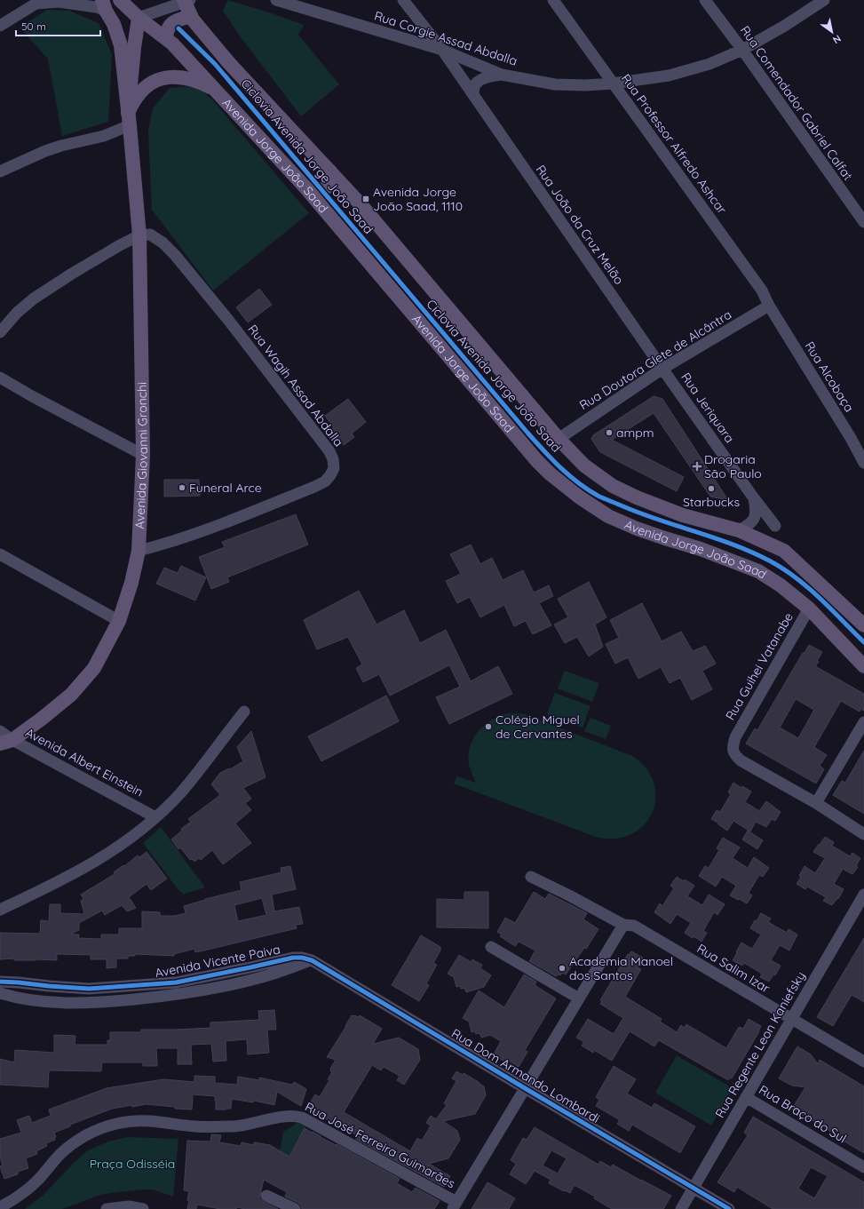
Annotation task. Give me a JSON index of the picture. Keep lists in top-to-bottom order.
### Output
{
  "streets": {
    "main road": ["Avenida Jorge João Saad", "Avenida Giovanni Gronchi"],
    "street": [
      "Rua Corgie Assad Abdalla",
      "Rua Comendador Gabriel Calfat",
      "Rua Professor Alfredo Ashcar",
      "Rua João da Cruz Melão",
      "Rua Doutora Glete de Alcântra",
      "Rua Alcobaça",
      "Rua Wagih Assad Abdalla",
      "Rua Jeriquara",
      "Rua Guihei Vatanabe",
      "Avenida Albert Einstein",
      "Avenida Vicente Paiva",
      "Rua Salim Izar",
      "Rua Regente Leon Kaniefsky",
      "Rua Dom Armando Lombardi",
      "Rua Braço do Sul",
      "Rua José Ferreira Guimarães"
    ],
    "cycle path": ["Ciclovia Avenida Jorge João Saad"]
  },
  "crossings": [
    ["Rua Corgie Assad Abdalla", "Rua Comendador Gabriel Calfat"],
    ["Rua Corgie Assad Abdalla", "Rua Professor Alfredo Ashcar"],
    ["Rua Corgie Assad Abdalla", "Rua João da Cruz Melão"],
    ["Rua Professor Alfredo Ashcar", "Rua Doutora Glete de Alcântra"],
    ["Rua Professor Alfredo Ashcar", "Rua Alcobaça"],
    ["Avenida Jorge João Saad", "Avenida Giovanni Gronchi"],
    ["Avenida Jorge João Saad", "Rua Guihei Vatanabe"],
    ["Rua João da Cruz Melão", "Rua Doutora Glete de Alcântra"],
    ["Rua João da Cruz Melão", "Rua Jeriquara"],
    ["Rua Doutora Glete de Alcântra", "Rua Alcobaça"],
    ["Rua Doutora Glete de Alcântra", "Rua Jeriquara"],
    ["Rua Wagih Assad Abdalla", "Avenida Giovanni Gronchi"],
    ["Avenida Giovanni Gronchi", "Avenida Albert Einstein"],
    ["Avenida Vicente Paiva", "Rua Dom Armando Lombardi"],
    ["Rua Salim Izar", "Rua Regente Leon Kaniefsky"],
    ["Rua Regente Leon Kaniefsky", "Rua Dom Armando Lombardi"],
    ["Rua Regente Leon Kaniefsky", "Rua Braço do Sul"]
  ],
  "parks": ["Praça Odisséia"],
  "places": {
    "transit": ["Avenida Jorge João Saad, 1110"],
    "other": [
      "ampm",
      "Funeral Arce",
      "Starbucks",
      "Colégio Miguel de Cervantes",
      "Academia Manoel dos Santos"
    ],
    "health": ["Drogaria São Paulo"]
  },
  "scale_bar": "50 m",
  "north": "bottom right"
}
